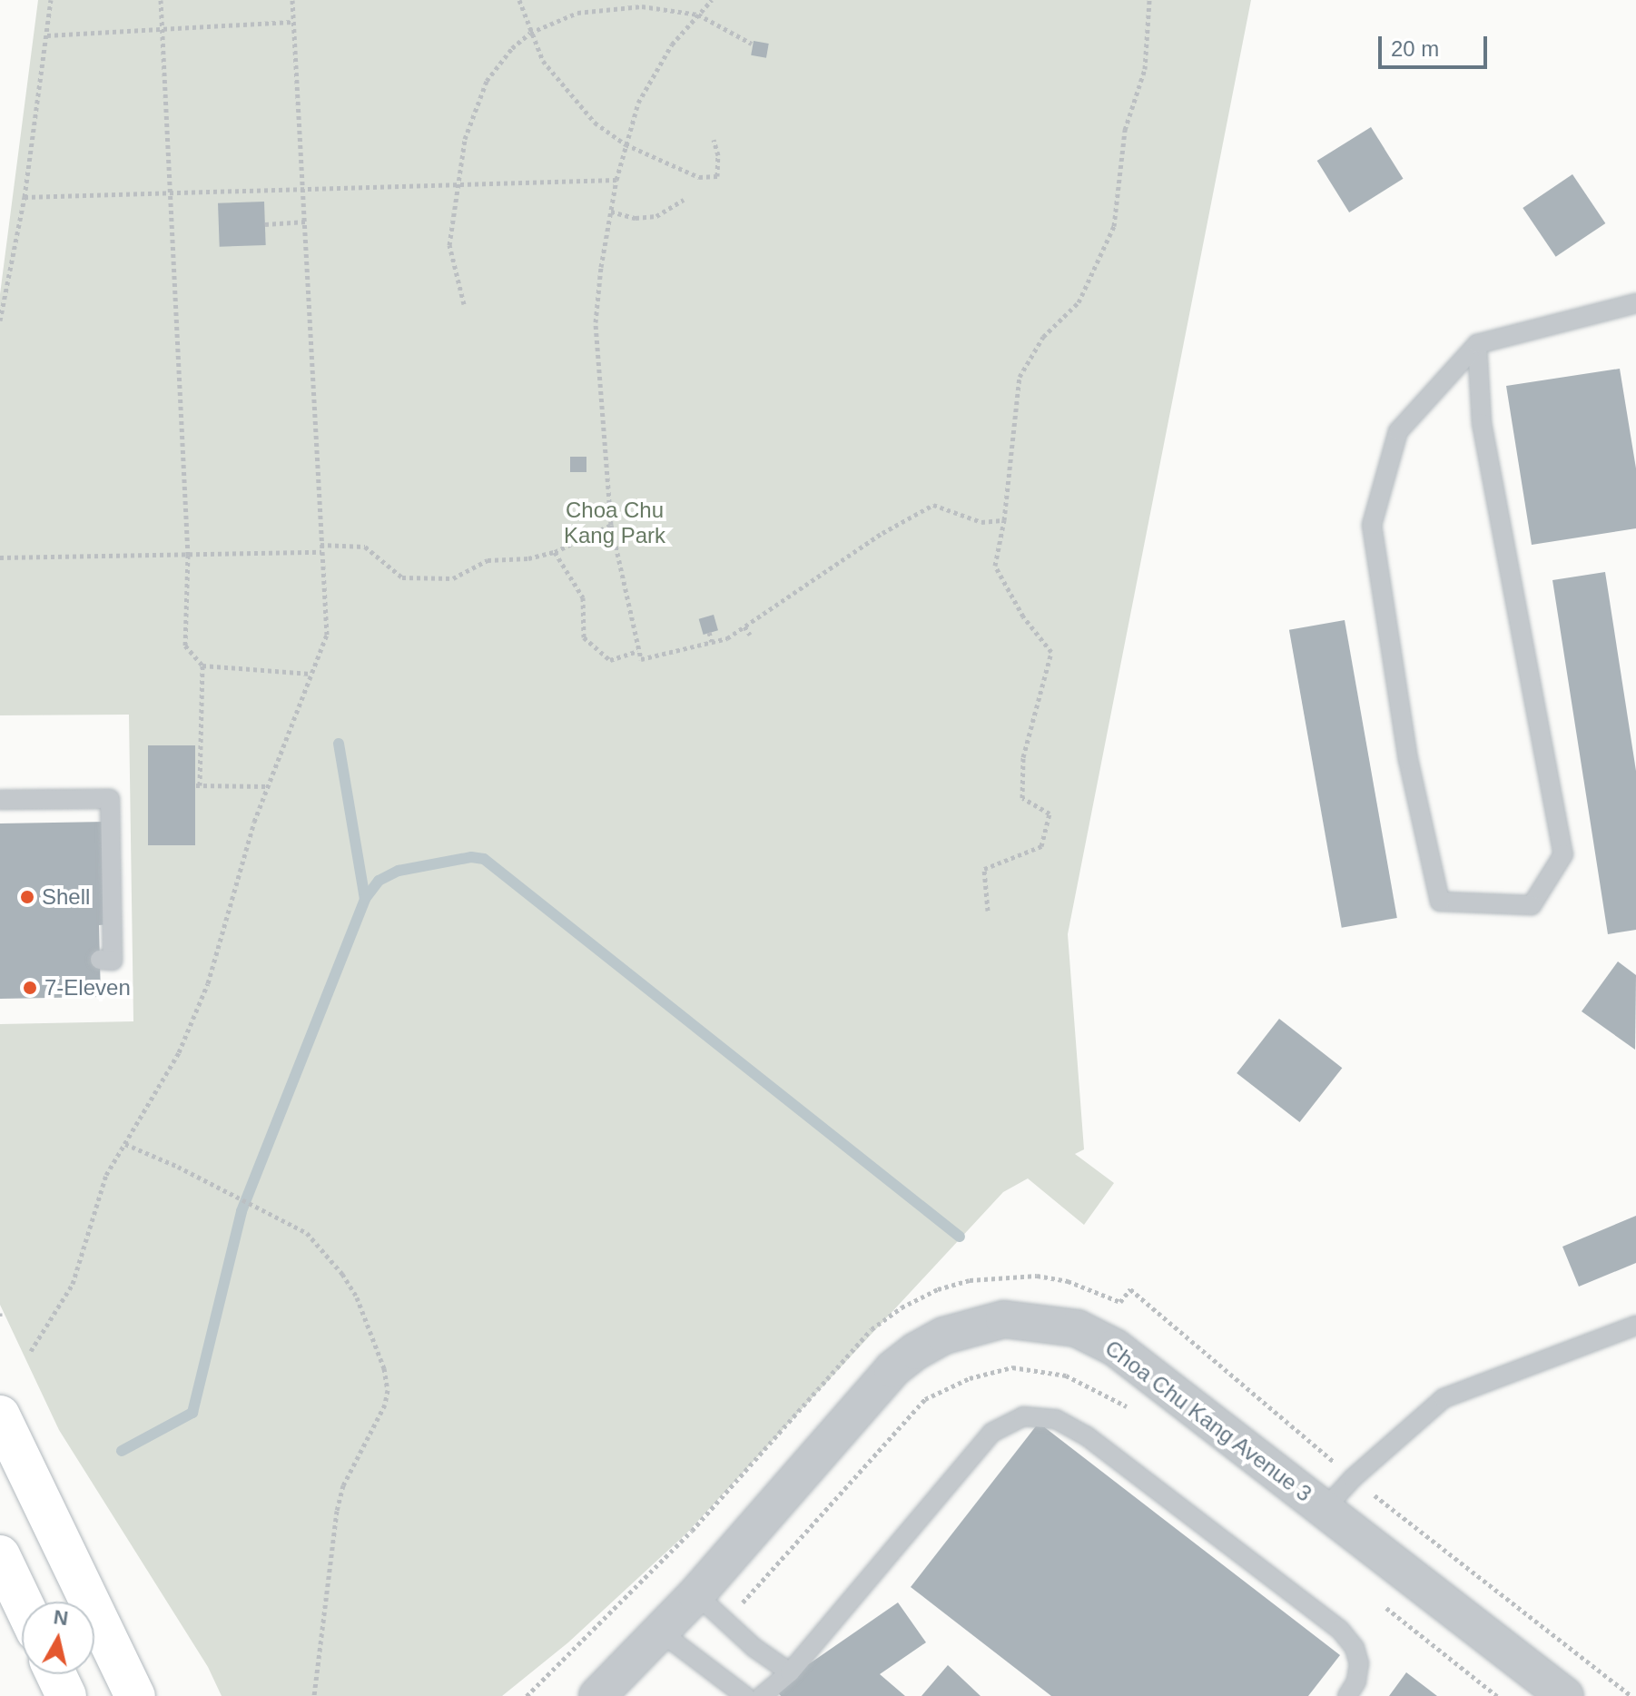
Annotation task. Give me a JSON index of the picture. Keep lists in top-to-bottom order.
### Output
{
  "streets": {
    "street": ["Choa Chu Kang Avenue 3"]
  },
  "parks": ["Choa Chu Kang Park"],
  "places": ["Shell", "7-Eleven"],
  "scale_bar": "20 m",
  "north": "top"
}
